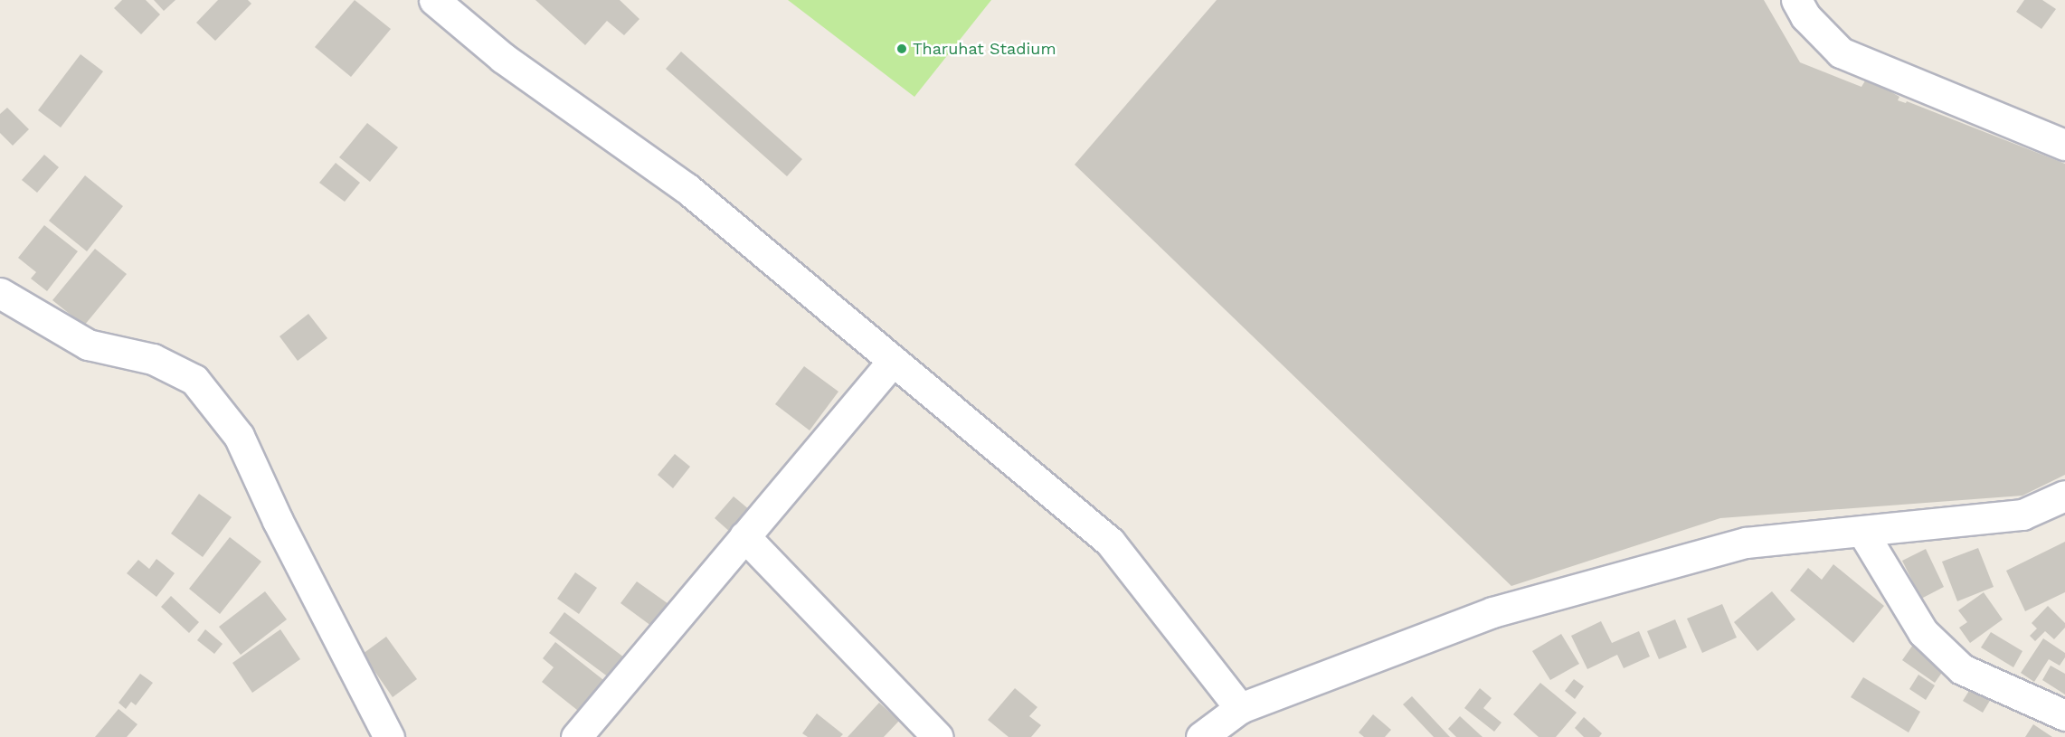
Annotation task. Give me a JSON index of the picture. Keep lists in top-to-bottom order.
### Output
{
  "places": ["Tharuhat Stadium"]
}
